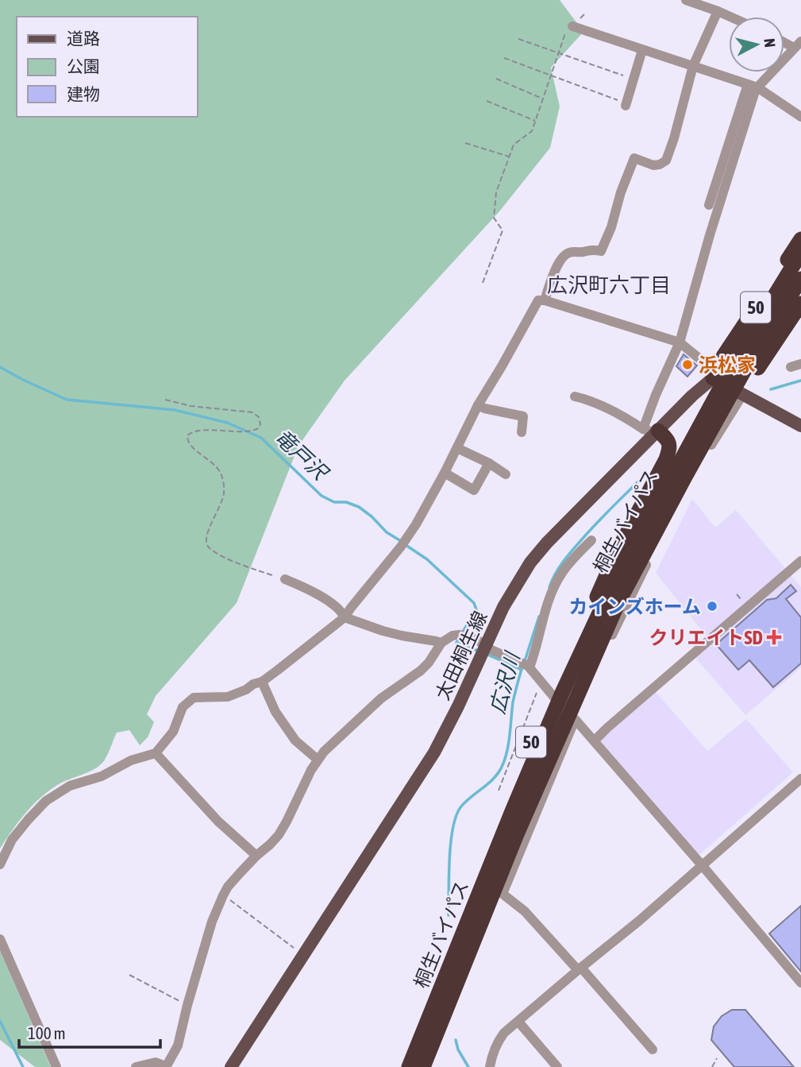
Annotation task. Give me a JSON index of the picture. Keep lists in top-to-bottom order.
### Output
{
  "streets": {
    "highway": ["50", "桐生バイパス"],
    "main road": ["太田桐生線"]
  },
  "crossings": [
    ["50", "桐生バイパス"],
    ["50", "太田桐生線"]
  ],
  "districts": ["広沢町六丁目"],
  "water": ["竜戸沢", "広沢川"],
  "places": {
    "other": ["浜松家", "カインズホーム"],
    "health": ["クリエイトSD"]
  },
  "legend": ["道路", "公園", "建物"],
  "scale_bar": "100 m",
  "north": "right"
}
